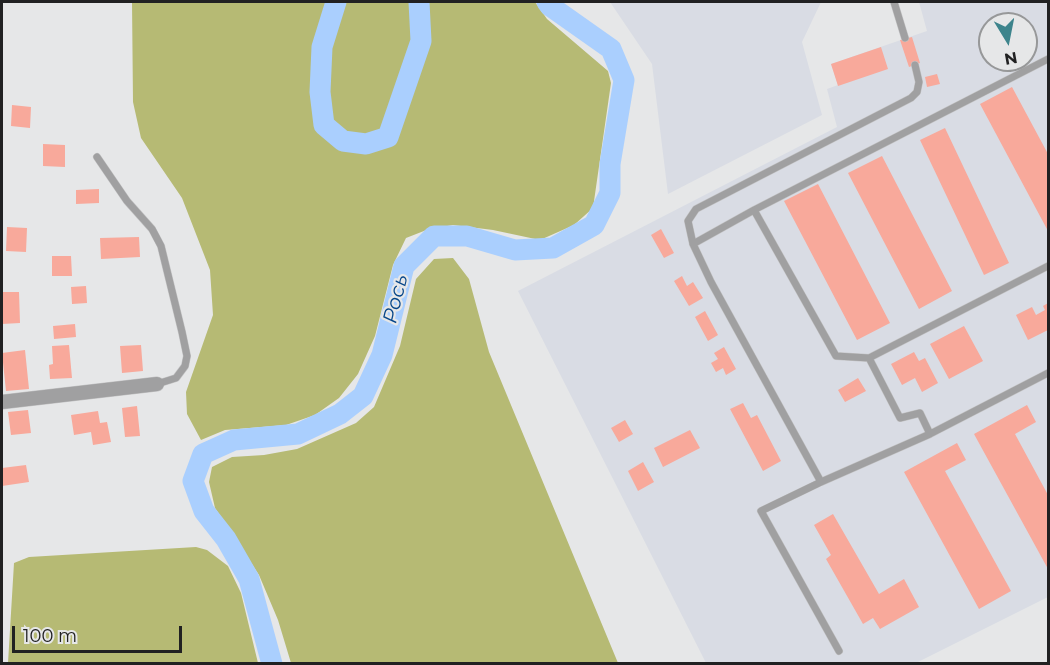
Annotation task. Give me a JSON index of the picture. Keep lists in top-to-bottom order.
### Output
{
  "water": ["Рось"],
  "scale_bar": "100 m",
  "north": "bottom"
}
